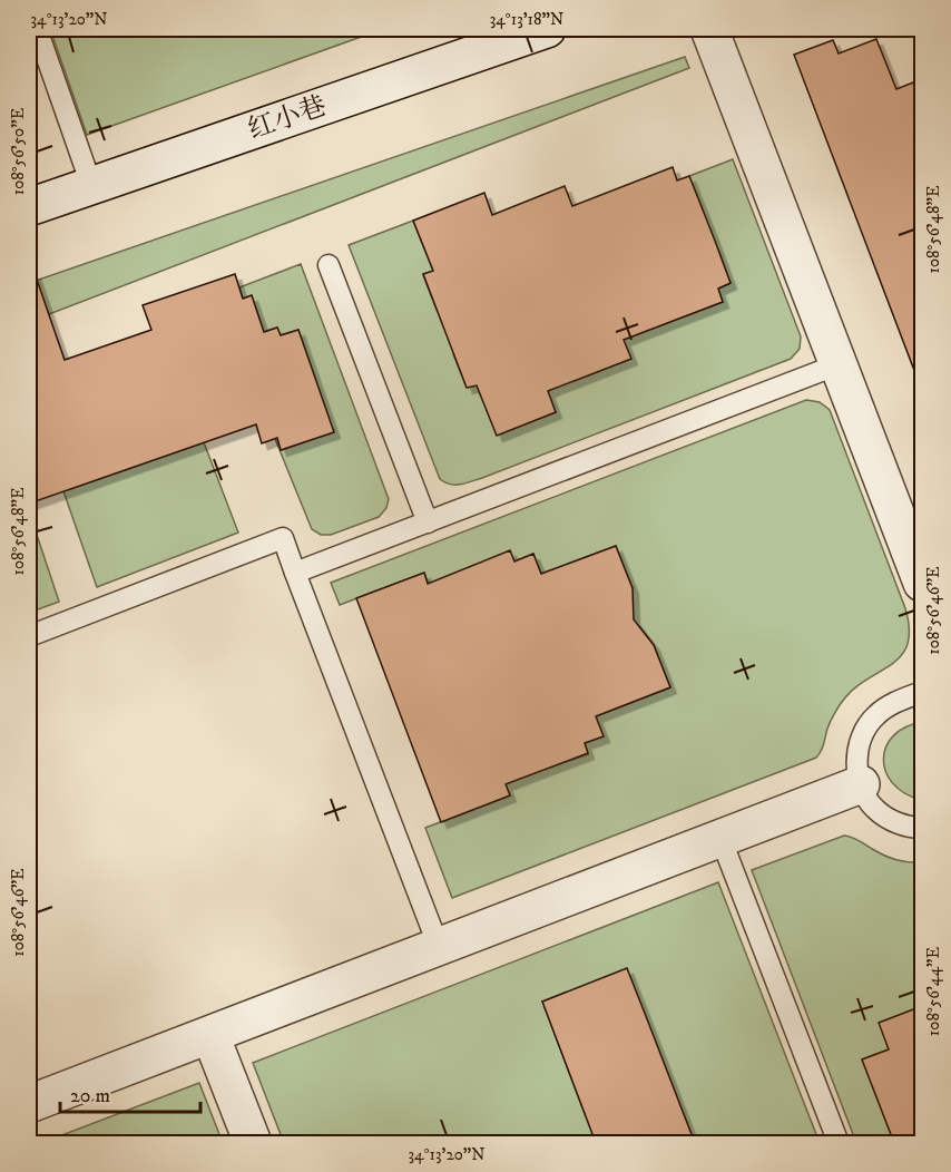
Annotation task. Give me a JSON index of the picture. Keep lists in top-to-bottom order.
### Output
{
  "streets": {
    "street": ["红小巷"]
  },
  "scale_bar": "20 m",
  "coordinates": [
    "34°13'20\"N",
    "34°13'18\"N",
    "108°56'50\"E",
    "108°56'48\"E",
    "108°56'46\"E",
    "108°56'44\"E"
  ]
}
